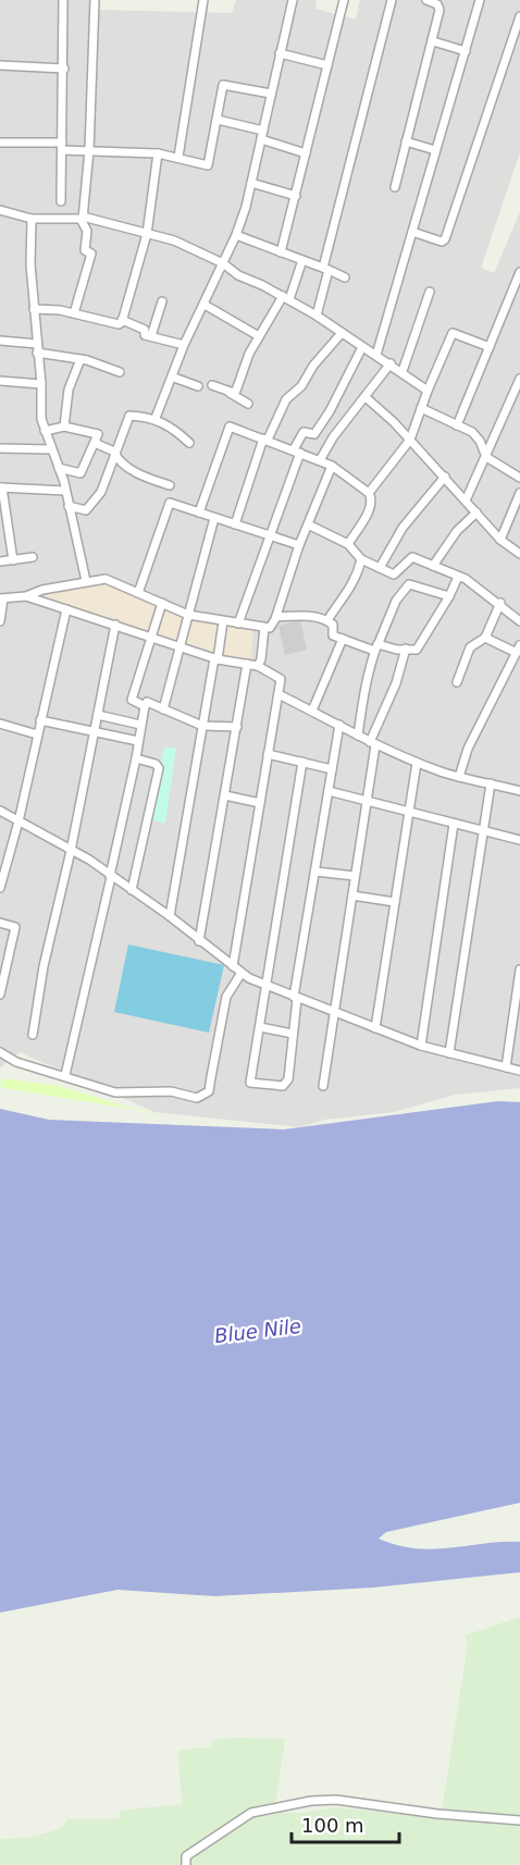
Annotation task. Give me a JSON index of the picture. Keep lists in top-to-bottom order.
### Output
{
  "water": ["Blue Nile"],
  "scale_bar": "100 m"
}
